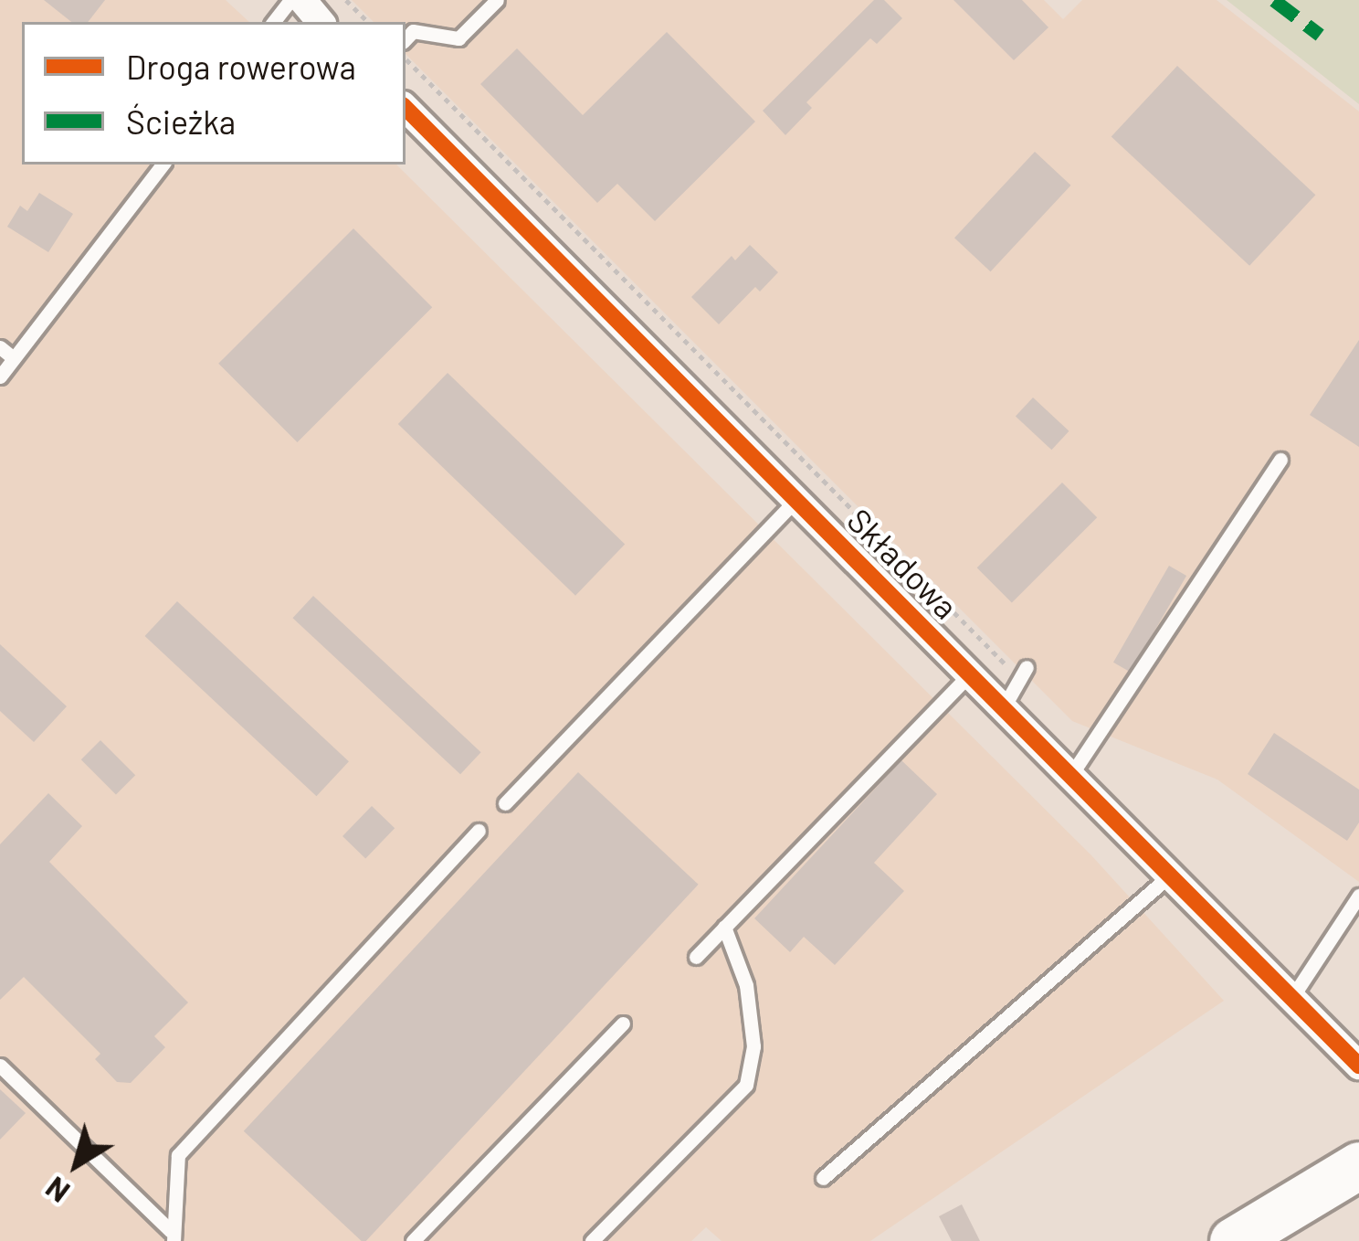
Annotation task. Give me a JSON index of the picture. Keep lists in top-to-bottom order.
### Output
{
  "streets": {
    "street": ["Składowa"]
  },
  "legend": ["Droga rowerowa", "Ścieżka"],
  "north": "bottom left"
}
